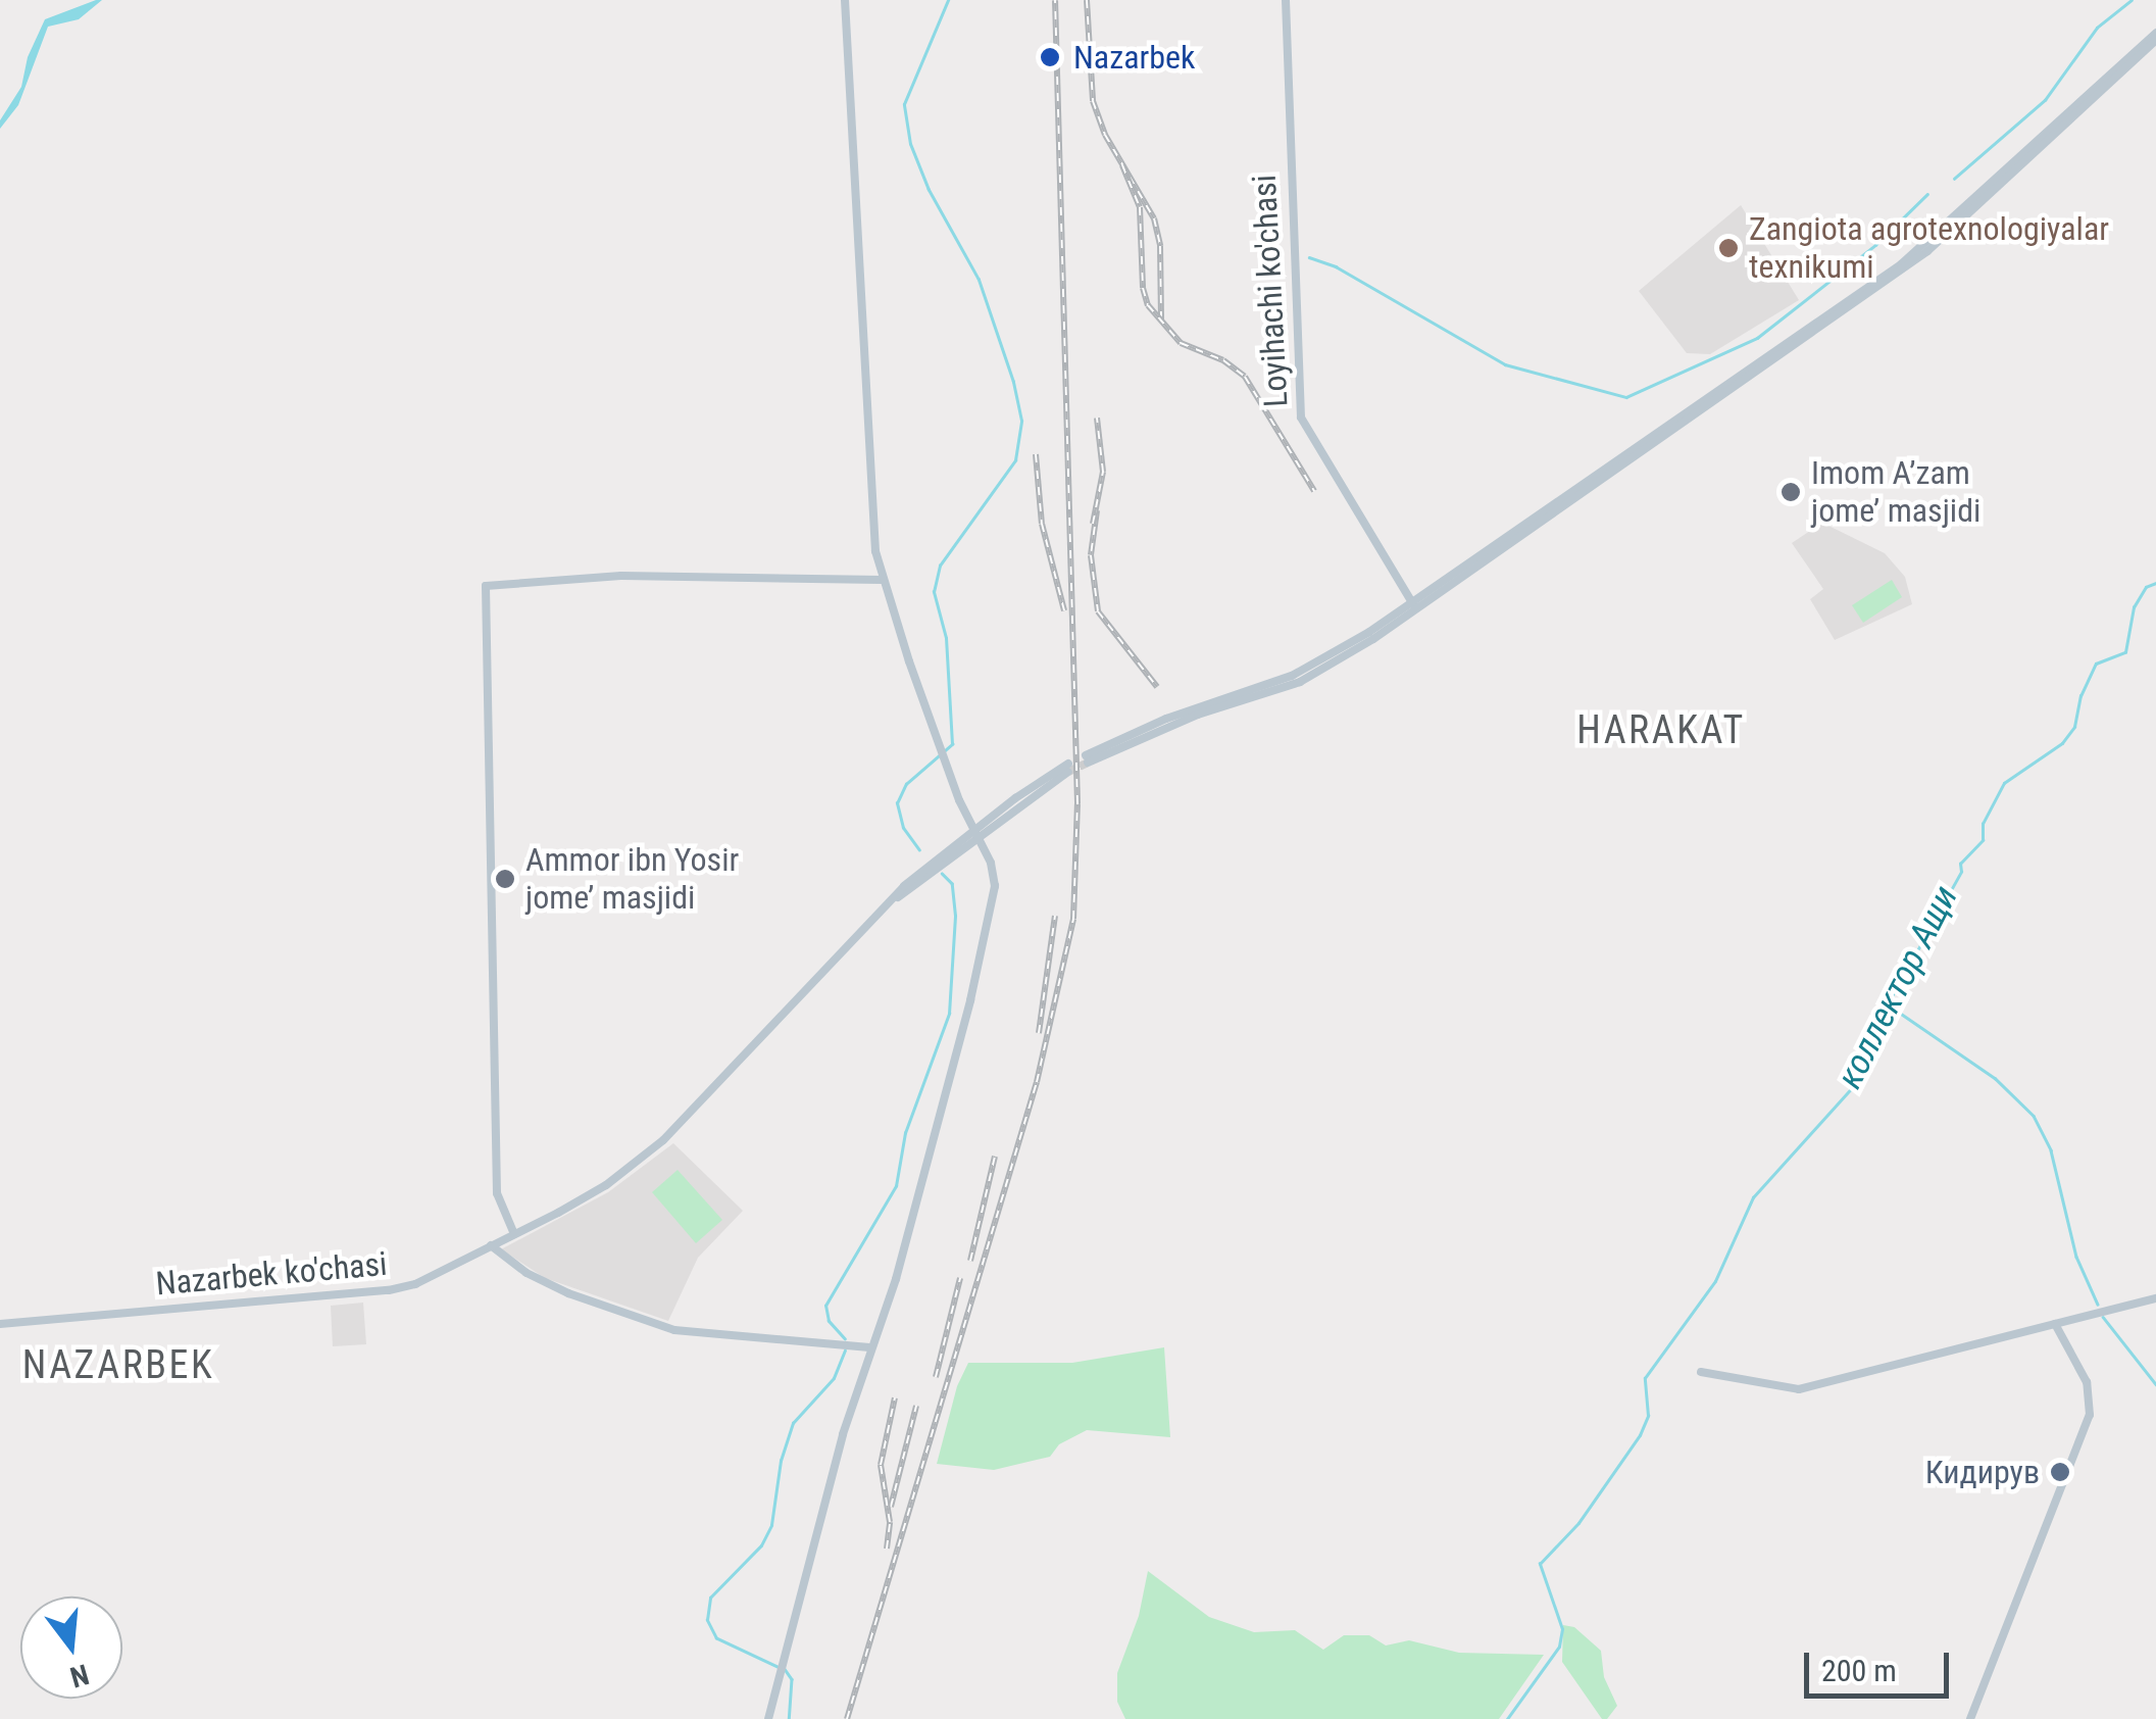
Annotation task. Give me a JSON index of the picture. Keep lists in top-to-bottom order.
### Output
{
  "streets": {
    "main road": ["Loyihachi ko'chasi", "Nazarbek ko'chasi"]
  },
  "districts": ["HARAKAT", "NAZARBEK"],
  "water": ["коллектор Ащи"],
  "places": [
    "Nazarbek",
    "Zangiota agrotexnologiyalar texnikumi",
    "Imom A’zam jome’ masjidi",
    "Ammor ibn Yosir jome’ masjidi",
    "Кидирув"
  ],
  "scale_bar": "200 m",
  "north": "bottom"
}
